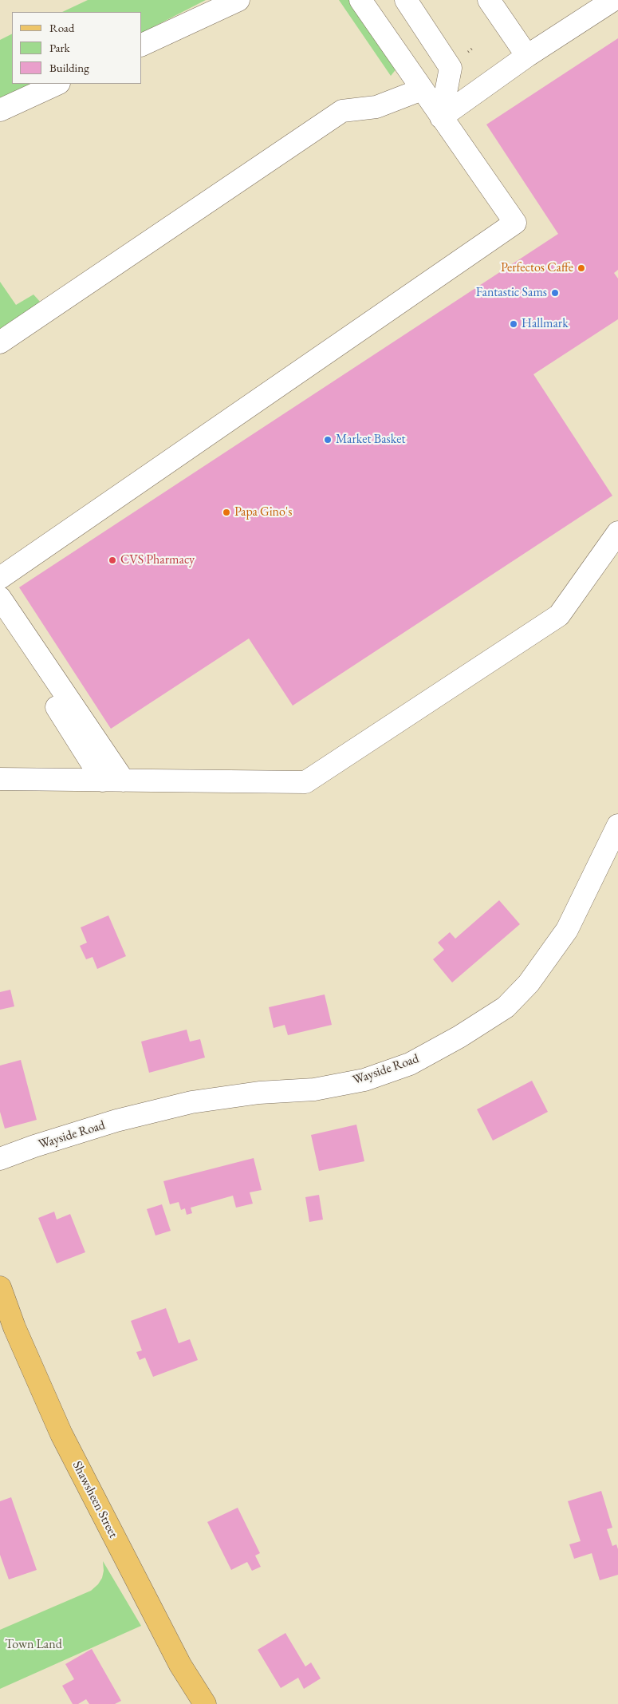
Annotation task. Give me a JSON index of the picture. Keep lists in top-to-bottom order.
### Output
{
  "streets": {
    "main road": ["Shawsheen Street"],
    "street": ["Wayside Road"]
  },
  "parks": ["Town Land"],
  "places": [
    "Perfectos Caffe",
    "Fantastic Sams",
    "Hallmark",
    "Market Basket",
    "Papa Gino's",
    "CVS Pharmacy"
  ],
  "legend": ["Road", "Park", "Building"]
}
